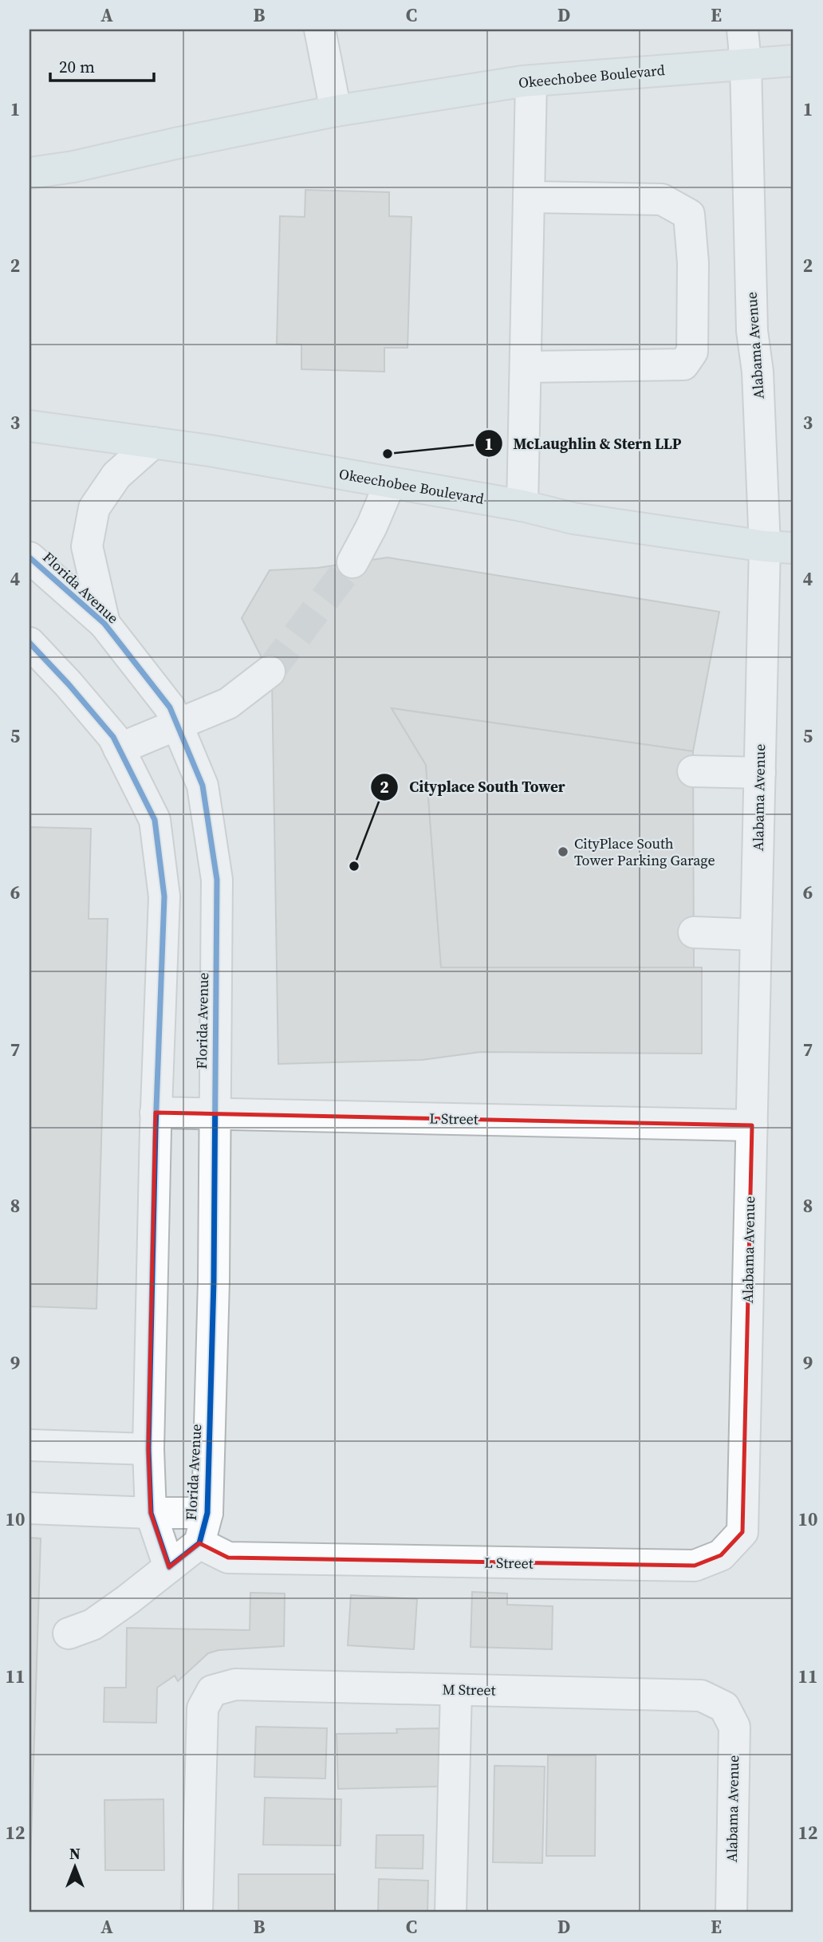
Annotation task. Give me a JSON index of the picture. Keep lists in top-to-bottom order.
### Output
{
  "streets": {
    "main road": ["Okeechobee Boulevard"],
    "street": [
      "Alabama Avenue",
      "Florida Avenue",
      "L Street",
      "M Street"
    ]
  },
  "crossings": [
    ["Okeechobee Boulevard", "Alabama Avenue"],
    ["Alabama Avenue", "L Street"],
    ["Alabama Avenue", "M Street"],
    ["Florida Avenue", "L Street"]
  ],
  "places": ["McLaughlin & Stern LLP", "CityPlace South Tower Parking Garage", "Cityplace South Tower"],
  "scale_bar": "20 m",
  "north": "top",
  "grid": {
    "columns": [
      "A",
      "B",
      "C",
      "D",
      "E"
    ],
    "rows": [
      "1",
      "2",
      "3",
      "4",
      "5",
      "6",
      "7",
      "8",
      "9",
      "10",
      "11",
      "12"
    ]
  }
}
